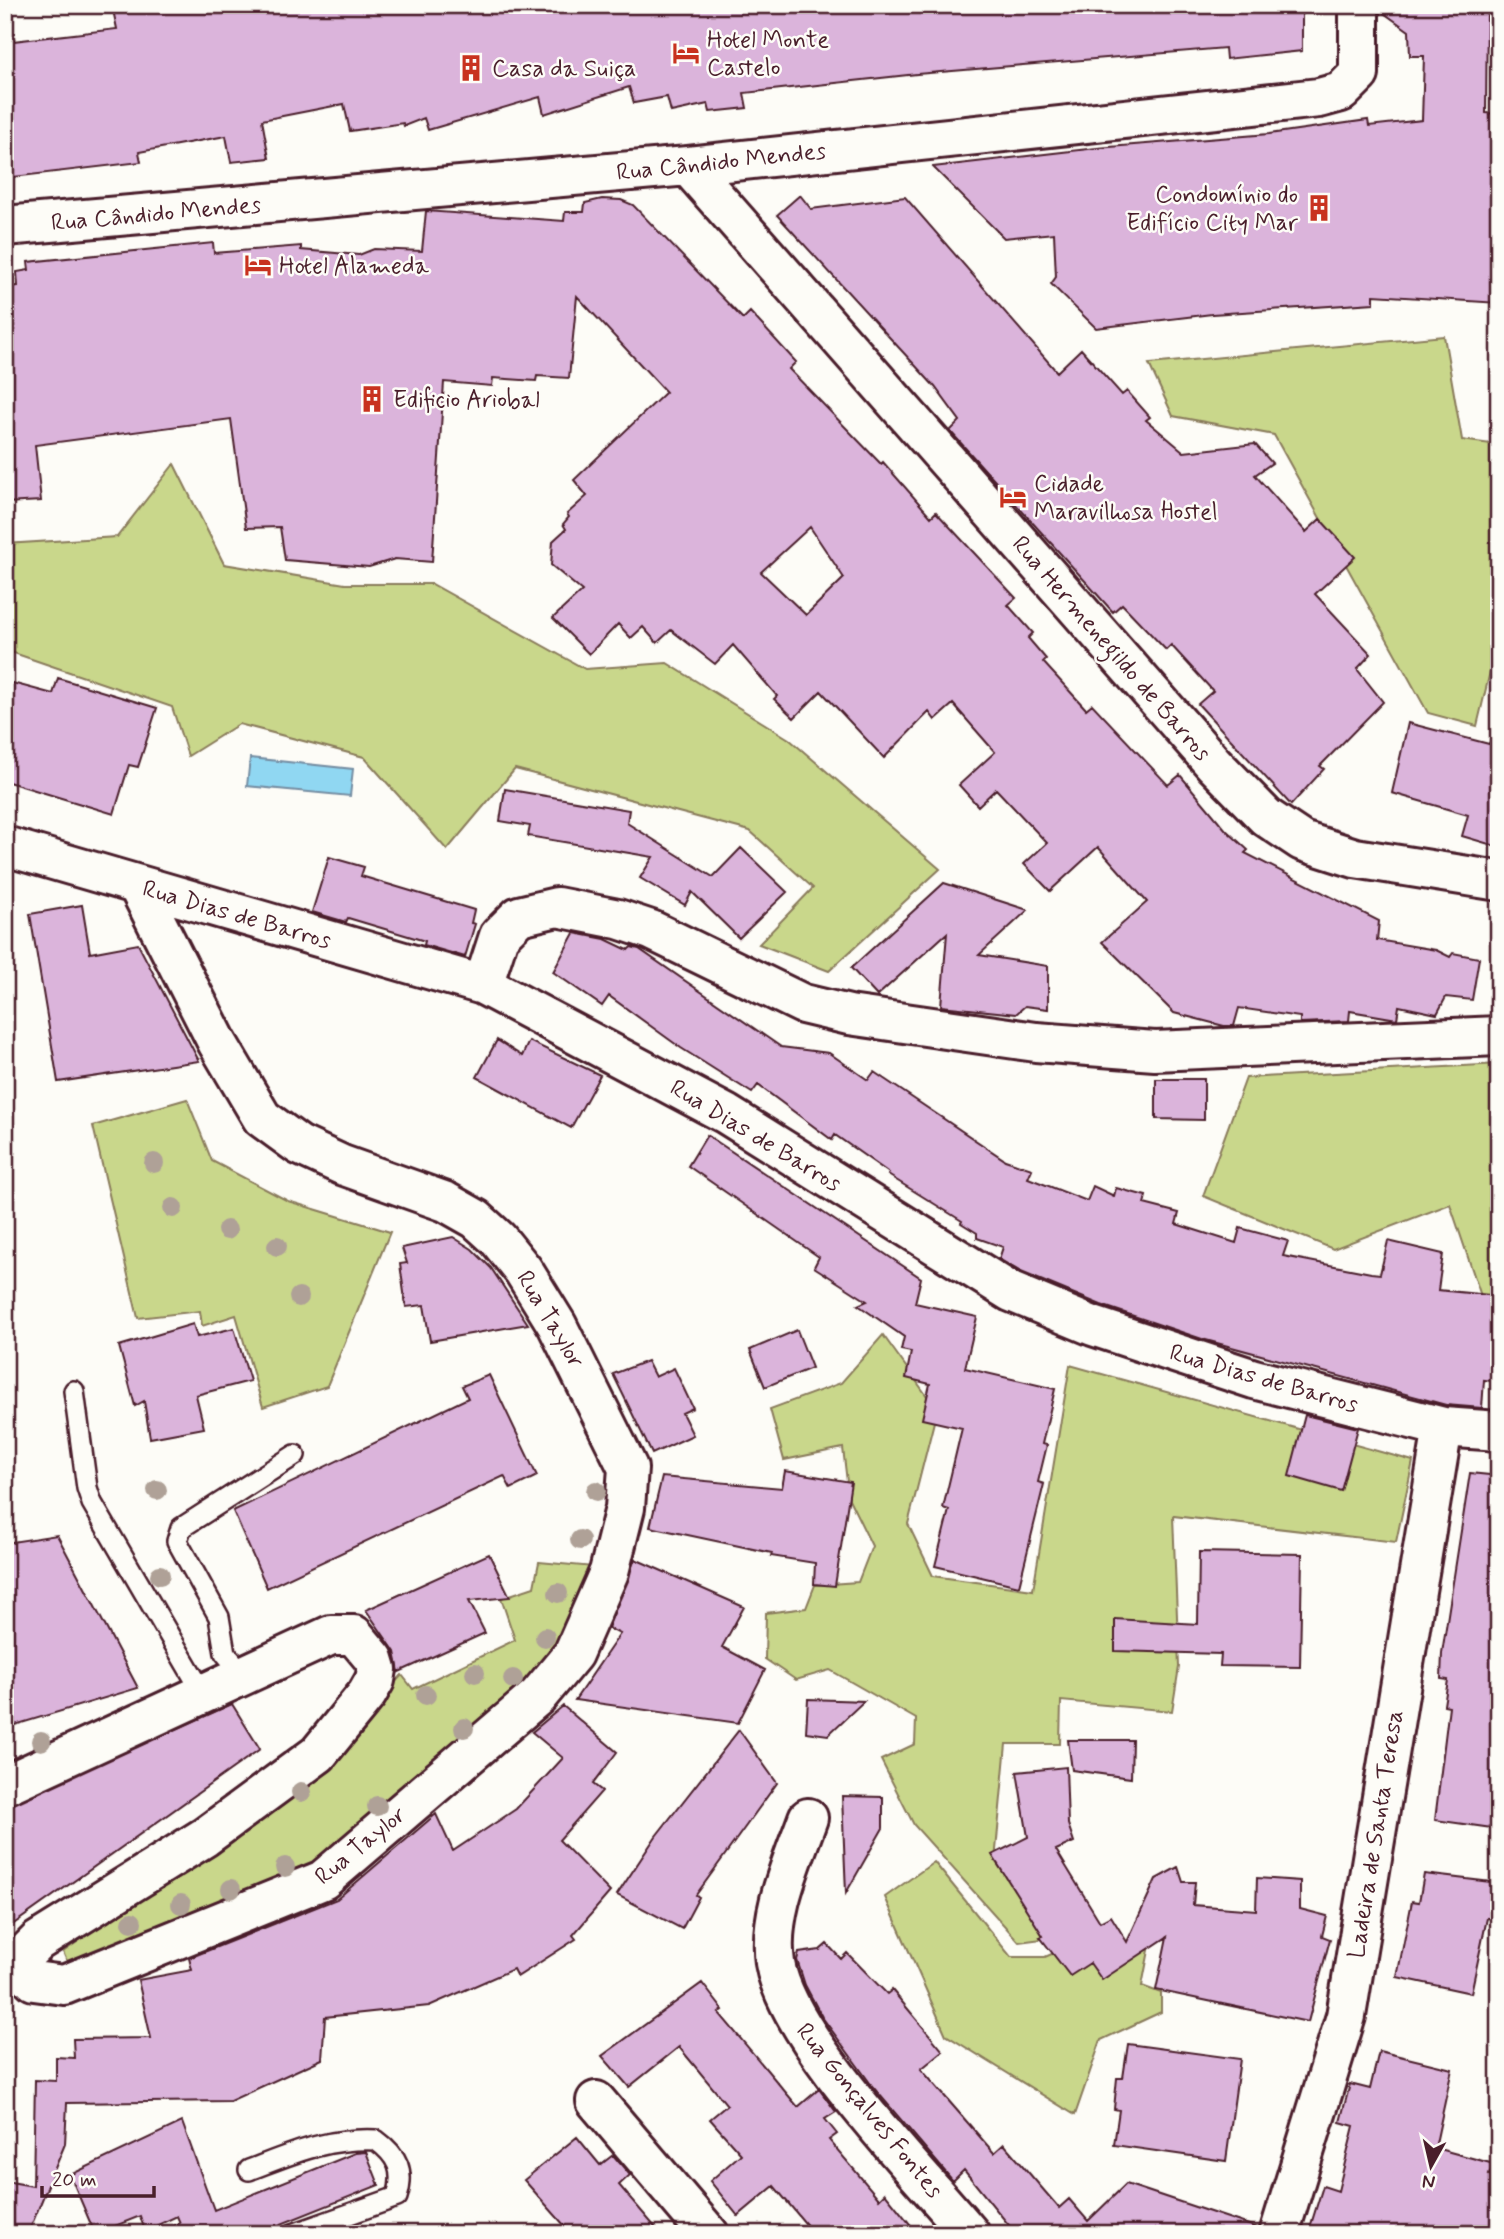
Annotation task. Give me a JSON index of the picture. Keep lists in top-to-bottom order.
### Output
{
  "streets": {
    "street": [
      "Rua Cândido Mendes",
      "Rua Hermenegildo de Barros",
      "Rua Dias de Barros",
      "Rua Taylor",
      "Ladeira de Santa Teresa",
      "Rua Gonçalves Fontes"
    ]
  },
  "crossings": [
    ["Rua Cândido Mendes", "Rua Hermenegildo de Barros"],
    ["Rua Dias de Barros", "Rua Taylor"],
    ["Rua Dias de Barros", "Ladeira de Santa Teresa"]
  ],
  "places": {
    "hotel": ["Hotel Monte Castelo", "Hotel Alameda", "Cidade Maravilhosa Hostel"],
    "building": ["Casa da Suiça", "Condomínio do Edifício City Mar", "Edificio Ariobal"]
  },
  "scale_bar": "20 m",
  "north": "bottom"
}
